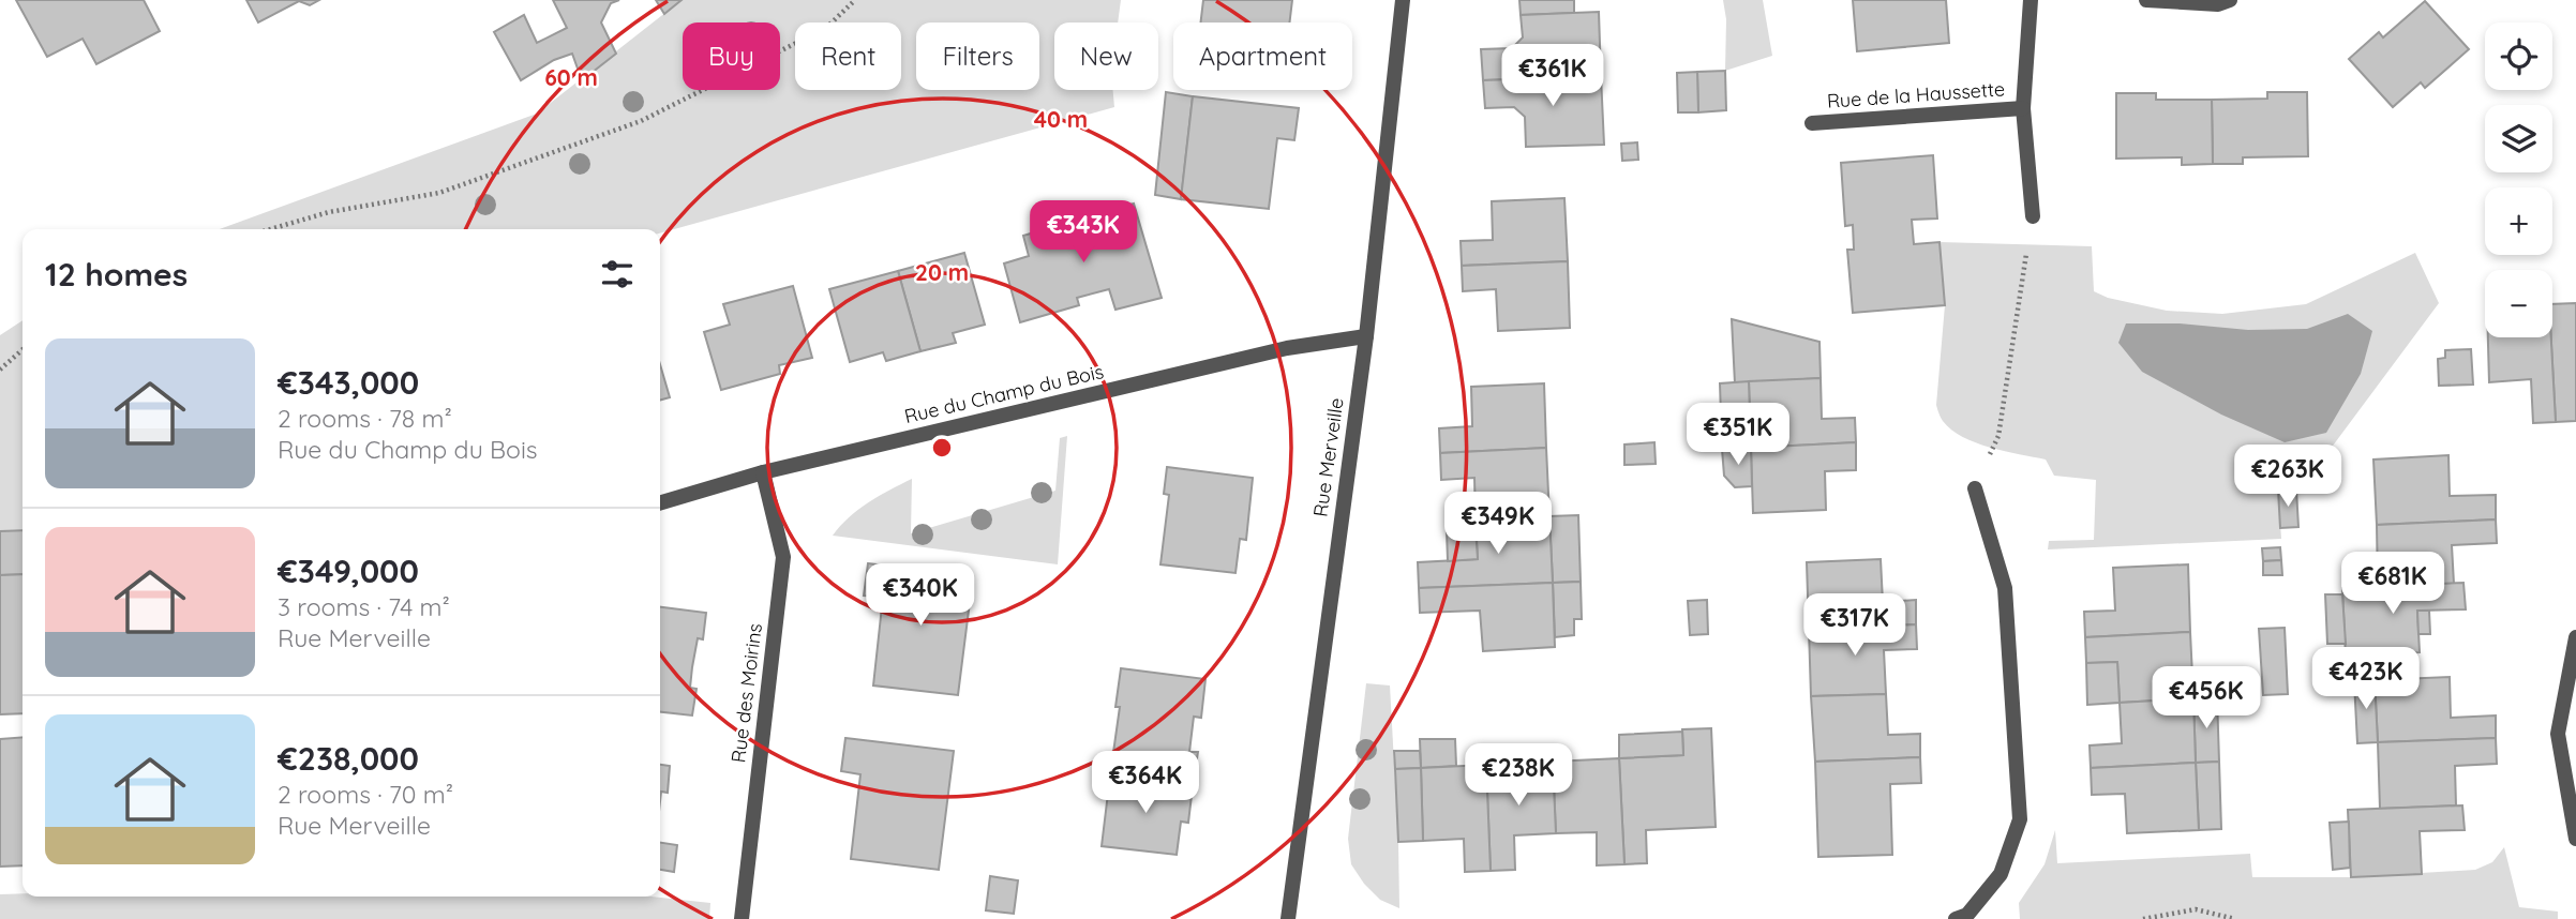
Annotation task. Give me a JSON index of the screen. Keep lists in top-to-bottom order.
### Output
{
  "streets": {
    "street": [
      "Rue de la Haussette",
      "Rue du Champ du Bois",
      "Rue Merveille",
      "Rue des Moirins"
    ]
  },
  "crossings": [
    ["Rue du Champ du Bois", "Rue Merveille"],
    ["Rue du Champ du Bois", "Rue des Moirins"]
  ],
  "page": {
    "map_buttons": ["+", "−"],
    "chip": [
      "Buy",
      "Rent",
      "Filters",
      "New",
      "Apartment"
    ],
    "price": [
      "€361K",
      "€343K",
      "€351K",
      "€263K",
      "€349K",
      "€681K",
      "€340K",
      "€317K",
      "€423K",
      "€456K",
      "€238K",
      "€364K"
    ],
    "heading": "12 homes",
    "list": [
      {
        "name": "€343,000",
        "note": "2 rooms · 78 m² · Rue du Champ du Bois"
      },
      {
        "name": "€349,000",
        "note": "3 rooms · 74 m² · Rue Merveille"
      },
      {
        "name": "€238,000",
        "note": "2 rooms · 70 m² · Rue Merveille"
      }
    ]
  },
  "rings": ["60 m", "40 m", "20 m"]
}
